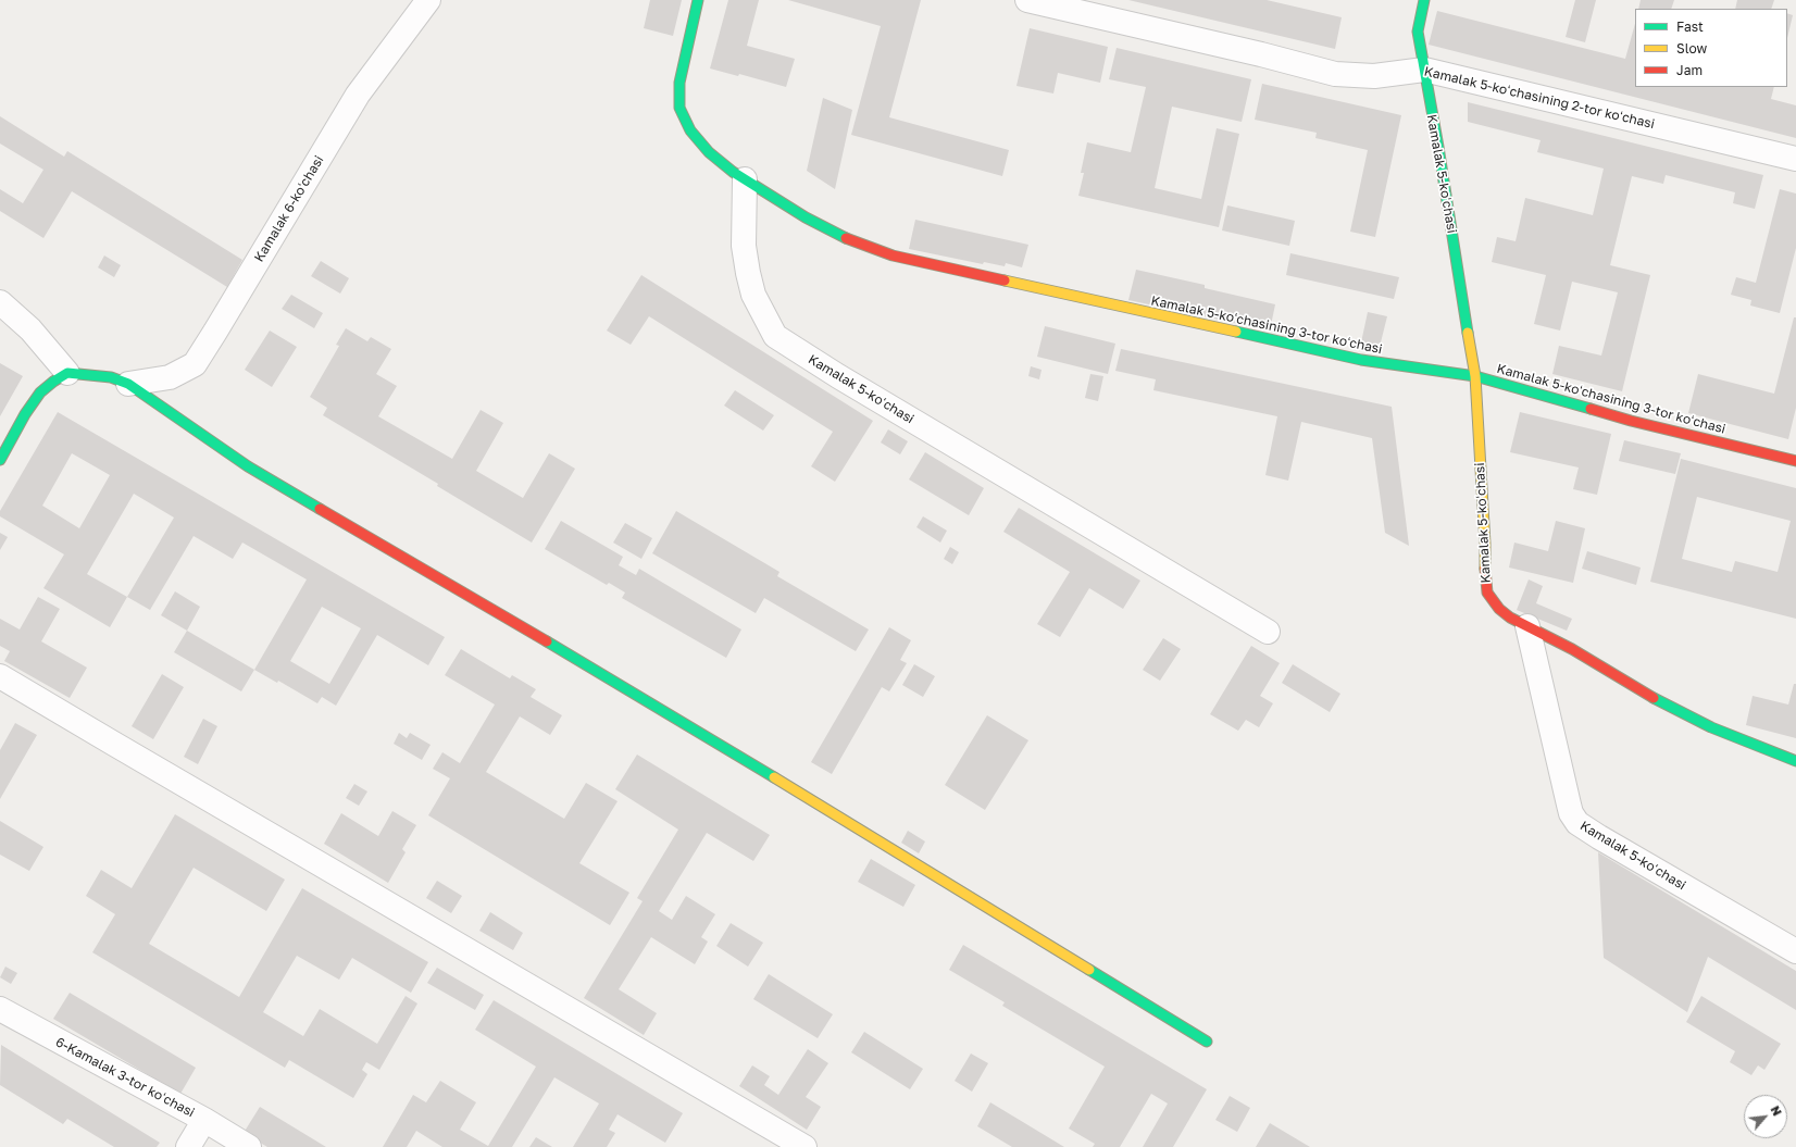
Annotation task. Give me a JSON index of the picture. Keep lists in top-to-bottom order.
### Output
{
  "streets": {
    "street": [
      "Kamalak 5-koʻchasining 2-tor koʻchasi",
      "Kamalak 5-koʻchasi",
      "Kamalak 6-koʻchasi",
      "Kamalak 5-koʻchasining 3-tor koʻchasi",
      "6-Kamalak 3-tor koʻchasi"
    ]
  },
  "crossings": [
    ["Kamalak 5-koʻchasining 2-tor koʻchasi", "Kamalak 5-koʻchasi"],
    ["Kamalak 5-koʻchasi", "Kamalak 5-koʻchasining 3-tor koʻchasi"]
  ],
  "legend": ["Fast", "Slow", "Jam"],
  "north": "top right"
}
